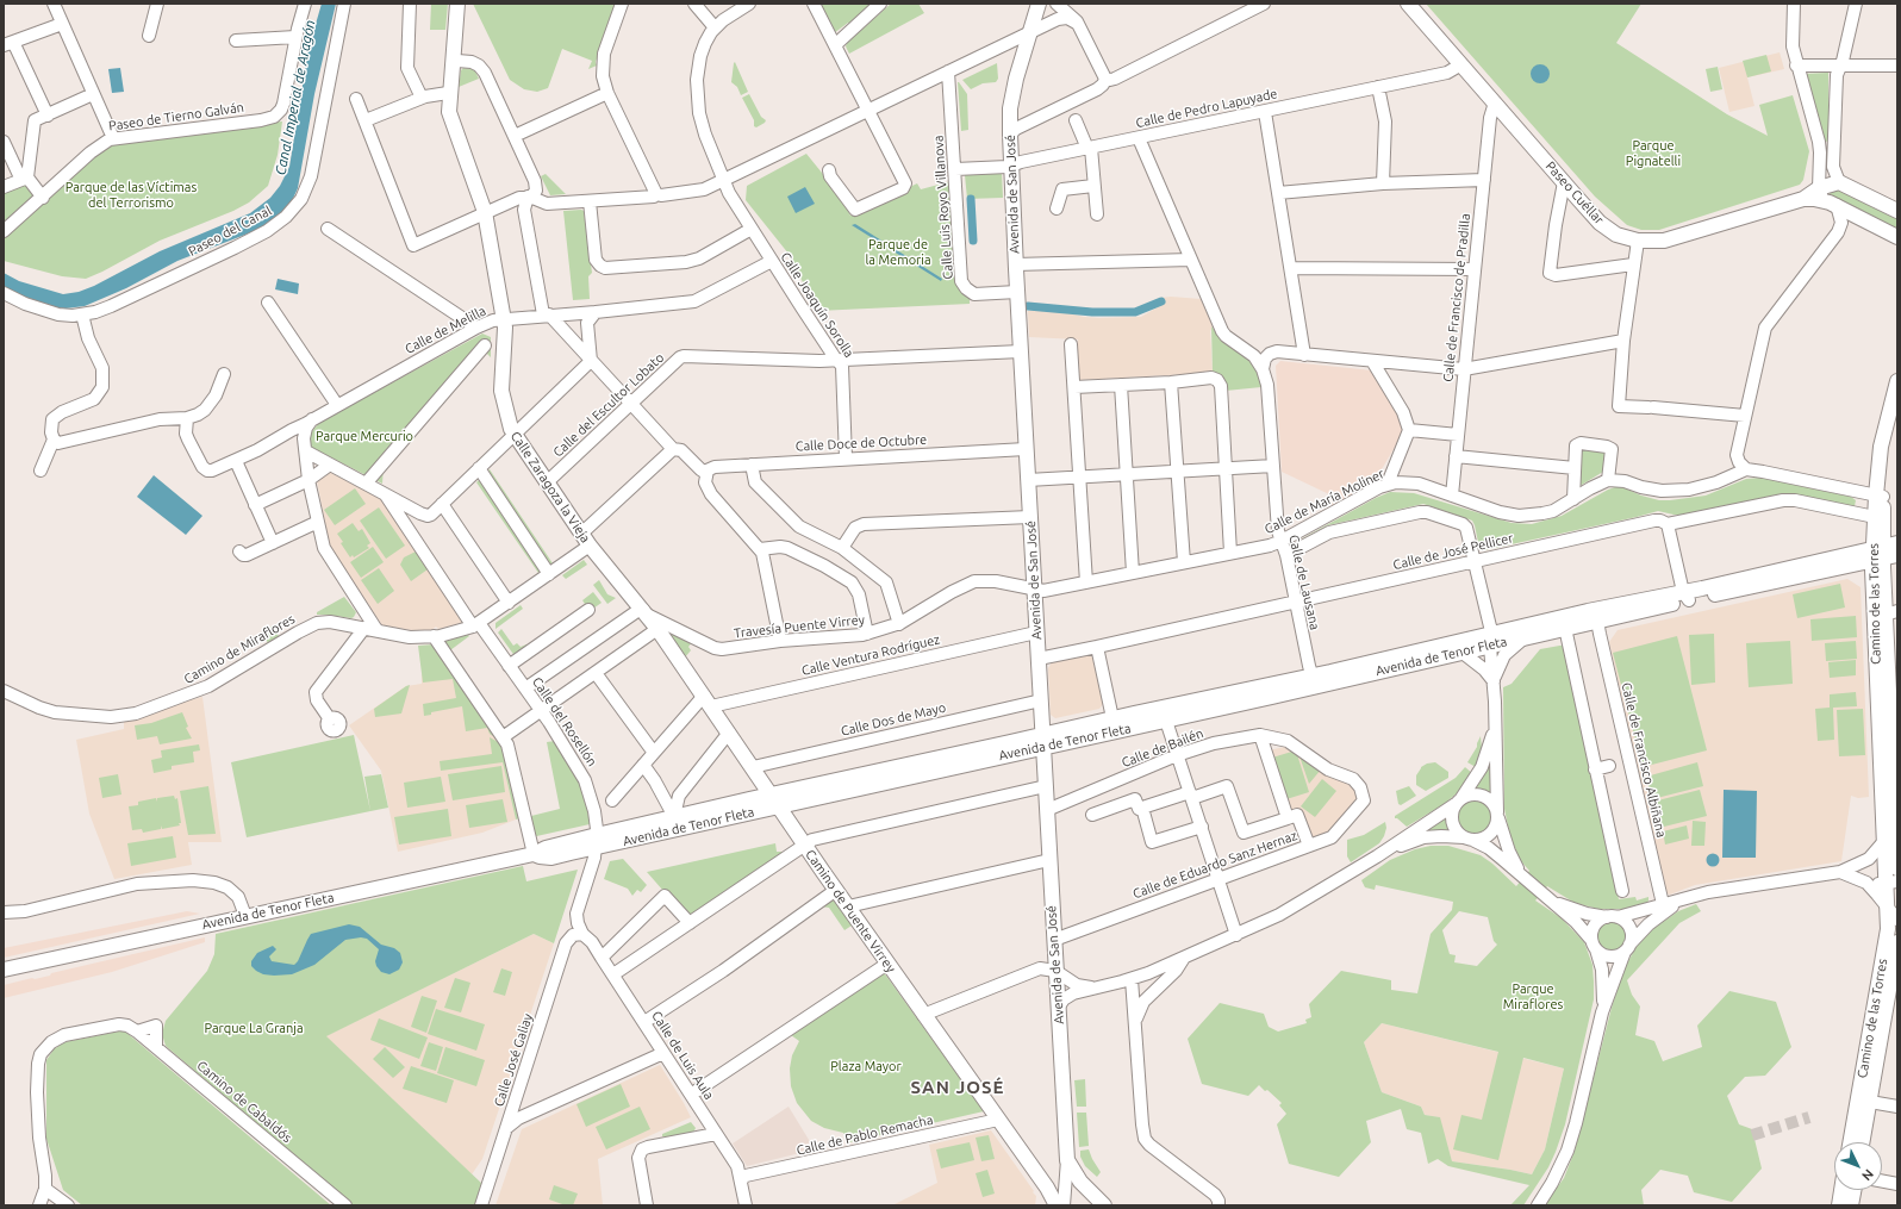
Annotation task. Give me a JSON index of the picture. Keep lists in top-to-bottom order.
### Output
{
  "streets": {
    "main road": [
      "Paseo Cuéllar",
      "Avenida de San José",
      "Calle Zaragoza la Vieja",
      "Camino de las Torres",
      "Avenida de Tenor Fleta",
      "Camino de Puente Virrey"
    ],
    "street": [
      "Calle de Pedro Lapuyade",
      "Paseo de Tierno Galván",
      "Calle Luis Royo Villanova",
      "Paseo del Canal",
      "Calle de Francisco de Pradilla",
      "Calle Joaquín Sorolla",
      "Calle de Melilla",
      "Calle del Escultor Lobato",
      "Calle Doce de Octubre",
      "Calle de María Moliner",
      "Calle de José Pellicer",
      "Calle de Lausana",
      "Travesía Puente Virrey",
      "Camino de Miraflores",
      "Calle Ventura Rodríguez",
      "Calle Dos de Mayo",
      "Calle del Rosellón",
      "Calle de Bailén",
      "Calle de Francisco Albiñana",
      "Calle de Eduardo Sanz Hernaz",
      "Calle de Luis Aula",
      "Calle José Galiay",
      "Camino de Cabaldós",
      "Calle de Pablo Remacha"
    ]
  },
  "crossings": [
    ["Calle de Pedro Lapuyade", "Paseo Cuéllar"],
    ["Calle de Pedro Lapuyade", "Avenida de San José"],
    ["Calle de Pedro Lapuyade", "Calle Luis Royo Villanova"],
    ["Calle de Pedro Lapuyade", "Calle de Lausana"],
    ["Paseo Cuéllar", "Calle de Francisco de Pradilla"],
    ["Avenida de San José", "Calle Luis Royo Villanova"],
    ["Avenida de San José", "Calle del Escultor Lobato"],
    ["Avenida de San José", "Calle Doce de Octubre"],
    ["Avenida de San José", "Calle de María Moliner"],
    ["Avenida de San José", "Calle de José Pellicer"],
    ["Avenida de San José", "Travesía Puente Virrey"],
    ["Avenida de San José", "Calle Ventura Rodríguez"],
    ["Avenida de San José", "Avenida de Tenor Fleta"],
    ["Avenida de San José", "Calle Dos de Mayo"],
    ["Avenida de San José", "Calle de Bailén"],
    ["Avenida de San José", "Calle de Eduardo Sanz Hernaz"],
    ["Calle de Francisco de Pradilla", "Calle de María Moliner"],
    ["Calle Joaquín Sorolla", "Calle de Melilla"],
    ["Calle Joaquín Sorolla", "Calle del Escultor Lobato"],
    ["Calle Joaquín Sorolla", "Calle Doce de Octubre"],
    ["Calle de Melilla", "Calle Zaragoza la Vieja"],
    ["Calle del Escultor Lobato", "Calle Zaragoza la Vieja"],
    ["Calle Zaragoza la Vieja", "Travesía Puente Virrey"],
    ["Calle Zaragoza la Vieja", "Camino de Miraflores"],
    ["Calle Zaragoza la Vieja", "Camino de Puente Virrey"],
    ["Calle de María Moliner", "Calle de Lausana"],
    ["Calle de María Moliner", "Travesía Puente Virrey"],
    ["Calle de José Pellicer", "Calle de Lausana"],
    ["Calle de José Pellicer", "Camino de las Torres"],
    ["Calle de Lausana", "Avenida de Tenor Fleta"],
    ["Camino de las Torres", "Avenida de Tenor Fleta"],
    ["Travesía Puente Virrey", "Camino de Puente Virrey"],
    ["Camino de Miraflores", "Calle del Rosellón"],
    ["Calle Ventura Rodríguez", "Camino de Puente Virrey"],
    ["Avenida de Tenor Fleta", "Calle del Rosellón"],
    ["Avenida de Tenor Fleta", "Calle de Francisco Albiñana"],
    ["Avenida de Tenor Fleta", "Camino de Puente Virrey"],
    ["Calle Dos de Mayo", "Camino de Puente Virrey"],
    ["Calle del Rosellón", "Calle de Luis Aula"],
    ["Calle del Rosellón", "Calle José Galiay"],
    ["Calle de Bailén", "Calle de Eduardo Sanz Hernaz"],
    ["Camino de Puente Virrey", "Calle de Pablo Remacha"],
    ["Calle de Luis Aula", "Calle José Galiay"],
    ["Calle de Luis Aula", "Calle de Pablo Remacha"]
  ],
  "districts": ["SAN JOSÉ"],
  "water": ["Canal Imperial de Aragón"],
  "parks": [
    "Parque Pignatelli",
    "Parque de las Víctimas del Terrorismo",
    "Parque de la Memoria",
    "Parque Mercurio",
    "Parque Miraflores",
    "Parque La Granja",
    "Plaza Mayor"
  ],
  "north": "bottom right"
}
